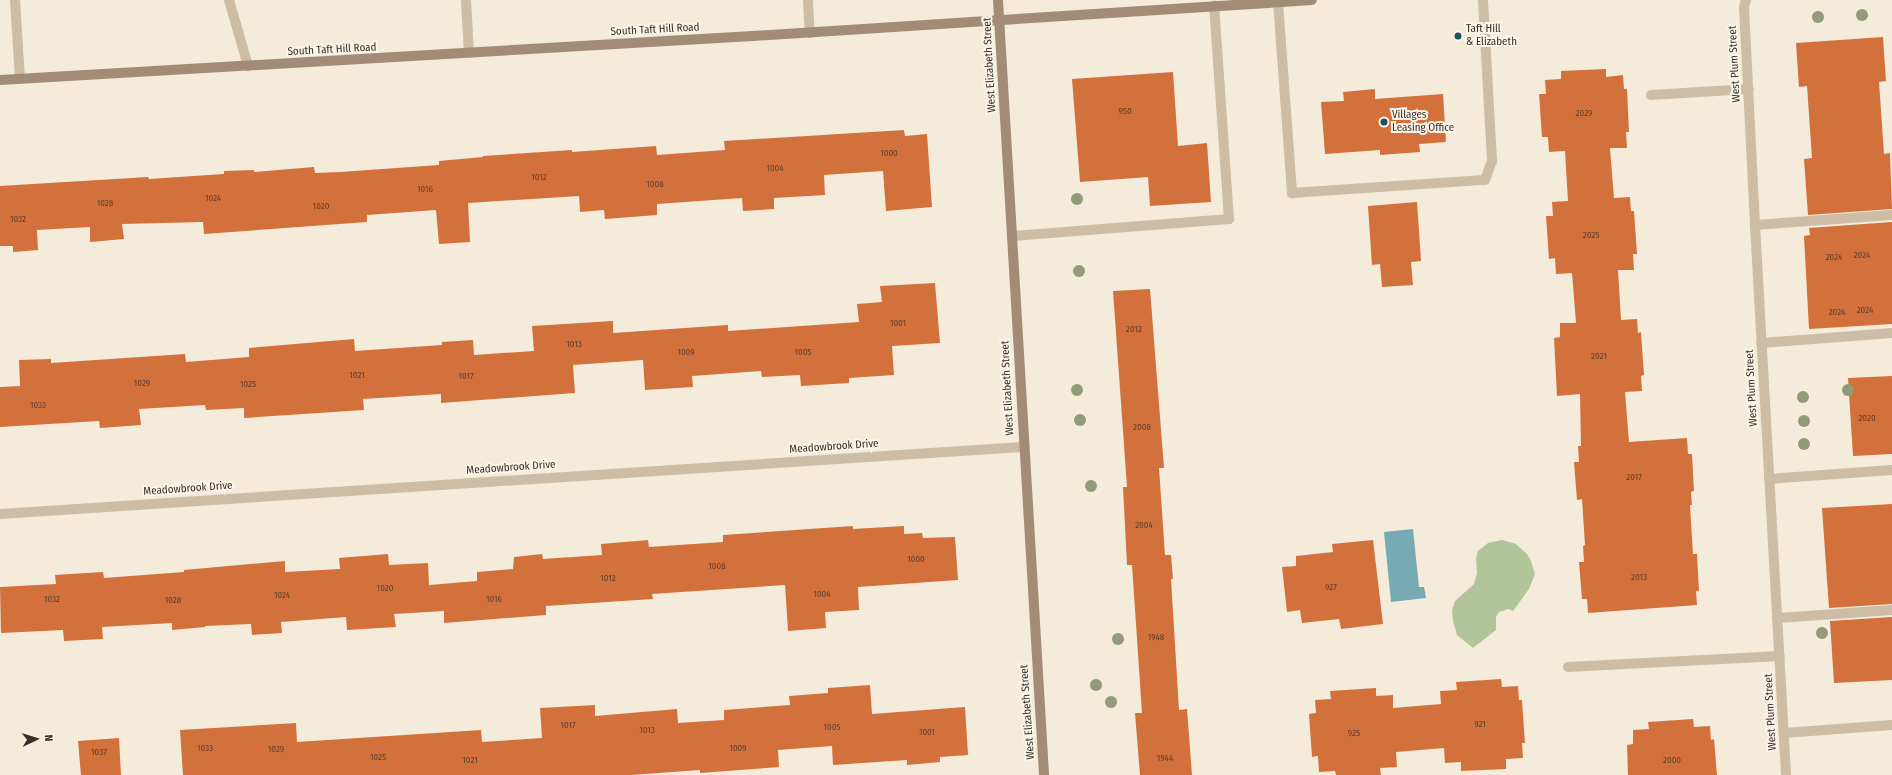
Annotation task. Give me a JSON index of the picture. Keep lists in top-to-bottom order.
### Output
{
  "streets": {
    "main road": ["South Taft Hill Road", "West Elizabeth Street"],
    "street": ["West Plum Street", "Meadowbrook Drive"]
  },
  "crossings": [
    ["South Taft Hill Road", "West Elizabeth Street"],
    ["West Elizabeth Street", "Meadowbrook Drive"]
  ],
  "places": ["Taft Hill & Elizabeth", "Villages Leasing Office"],
  "house_numbers": [
    "950",
    "2029",
    "1000",
    "1004",
    "1012",
    "1008",
    "1016",
    "1024",
    "1028",
    "1020",
    "1032",
    "2025",
    "2024",
    "2024",
    "2024",
    "2024",
    "1001",
    "2012",
    "1013",
    "1009",
    "1005",
    "2021",
    "1021",
    "1017",
    "1029",
    "1025",
    "1033",
    "2020",
    "2008",
    "2017",
    "2004",
    "1000",
    "1008",
    "2013",
    "1012",
    "927",
    "1020",
    "1004",
    "1024",
    "1032",
    "1016",
    "1028",
    "1948",
    "921",
    "1017",
    "1005",
    "1013",
    "1001",
    "925",
    "1033",
    "1009",
    "1029",
    "1037",
    "1025",
    "1944",
    "1021",
    "2000"
  ],
  "north": "right"
}
